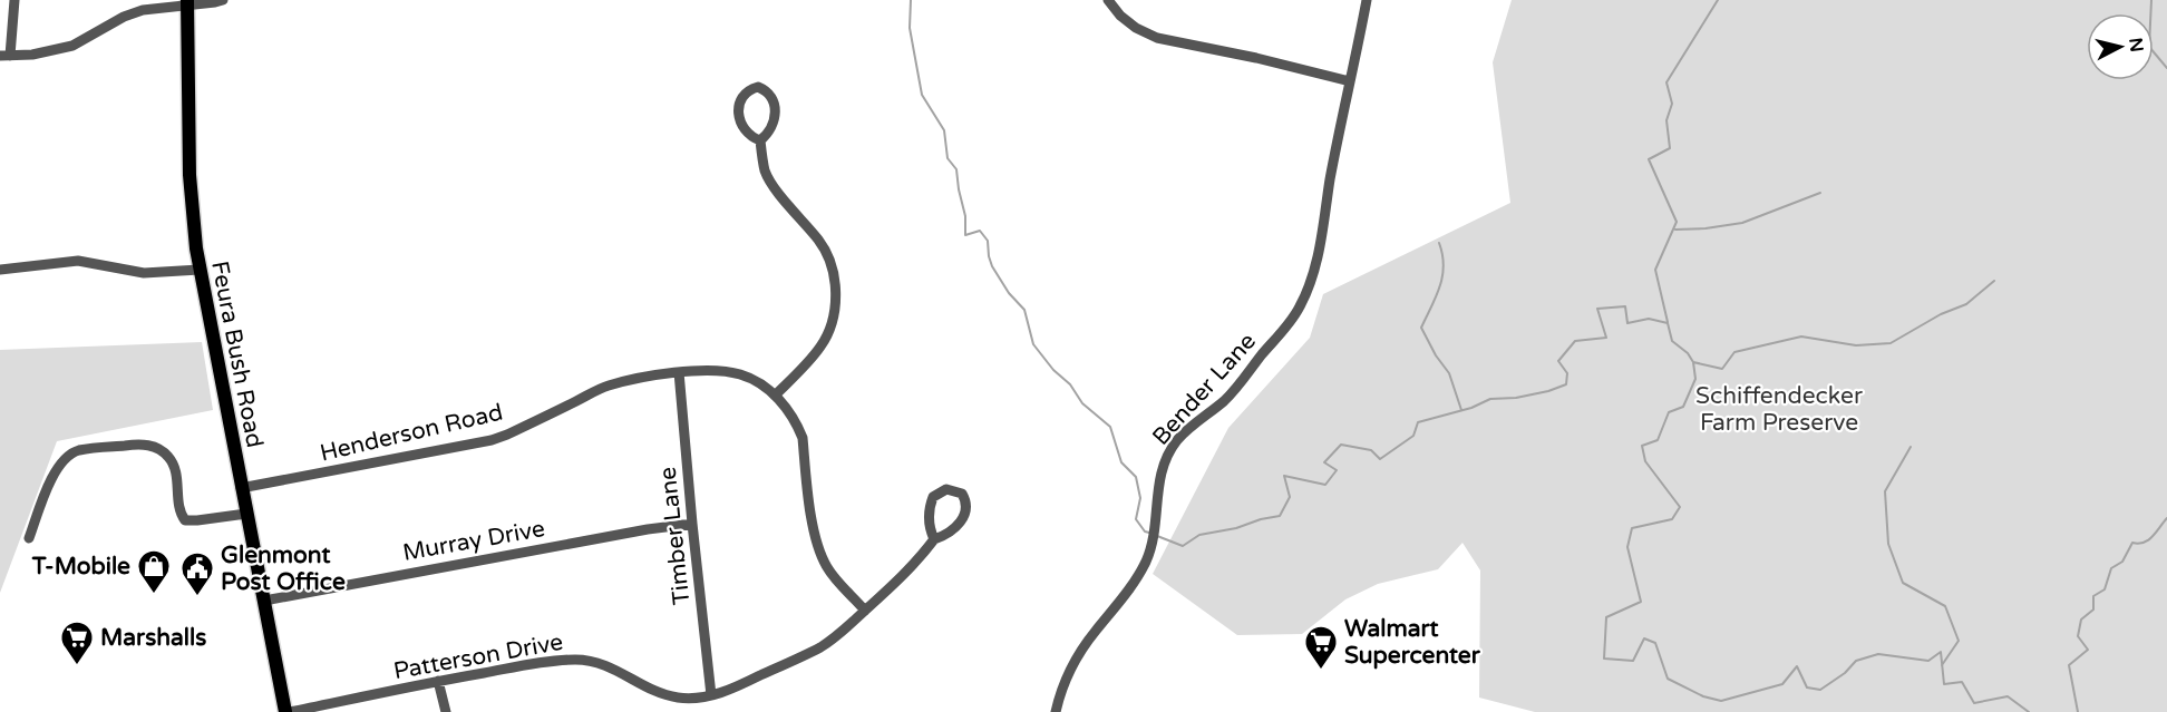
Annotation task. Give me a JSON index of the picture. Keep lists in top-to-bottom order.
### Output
{
  "streets": {
    "main road": ["Feura Bush Road"],
    "street": [
      "Bender Lane",
      "Henderson Road",
      "Timber Lane",
      "Murray Drive",
      "Patterson Drive"
    ]
  },
  "crossings": [
    ["Feura Bush Road", "Henderson Road"],
    ["Feura Bush Road", "Murray Drive"],
    ["Feura Bush Road", "Patterson Drive"],
    ["Henderson Road", "Timber Lane"],
    ["Henderson Road", "Patterson Drive"],
    ["Timber Lane", "Murray Drive"],
    ["Timber Lane", "Patterson Drive"]
  ],
  "parks": ["Schiffendecker Farm Preserve"],
  "places": {
    "shop": ["T-Mobile"],
    "public building": ["Glenmont Post Office"],
    "supermarket": ["Marshalls", "Walmart Supercenter"]
  },
  "north": "right"
}
